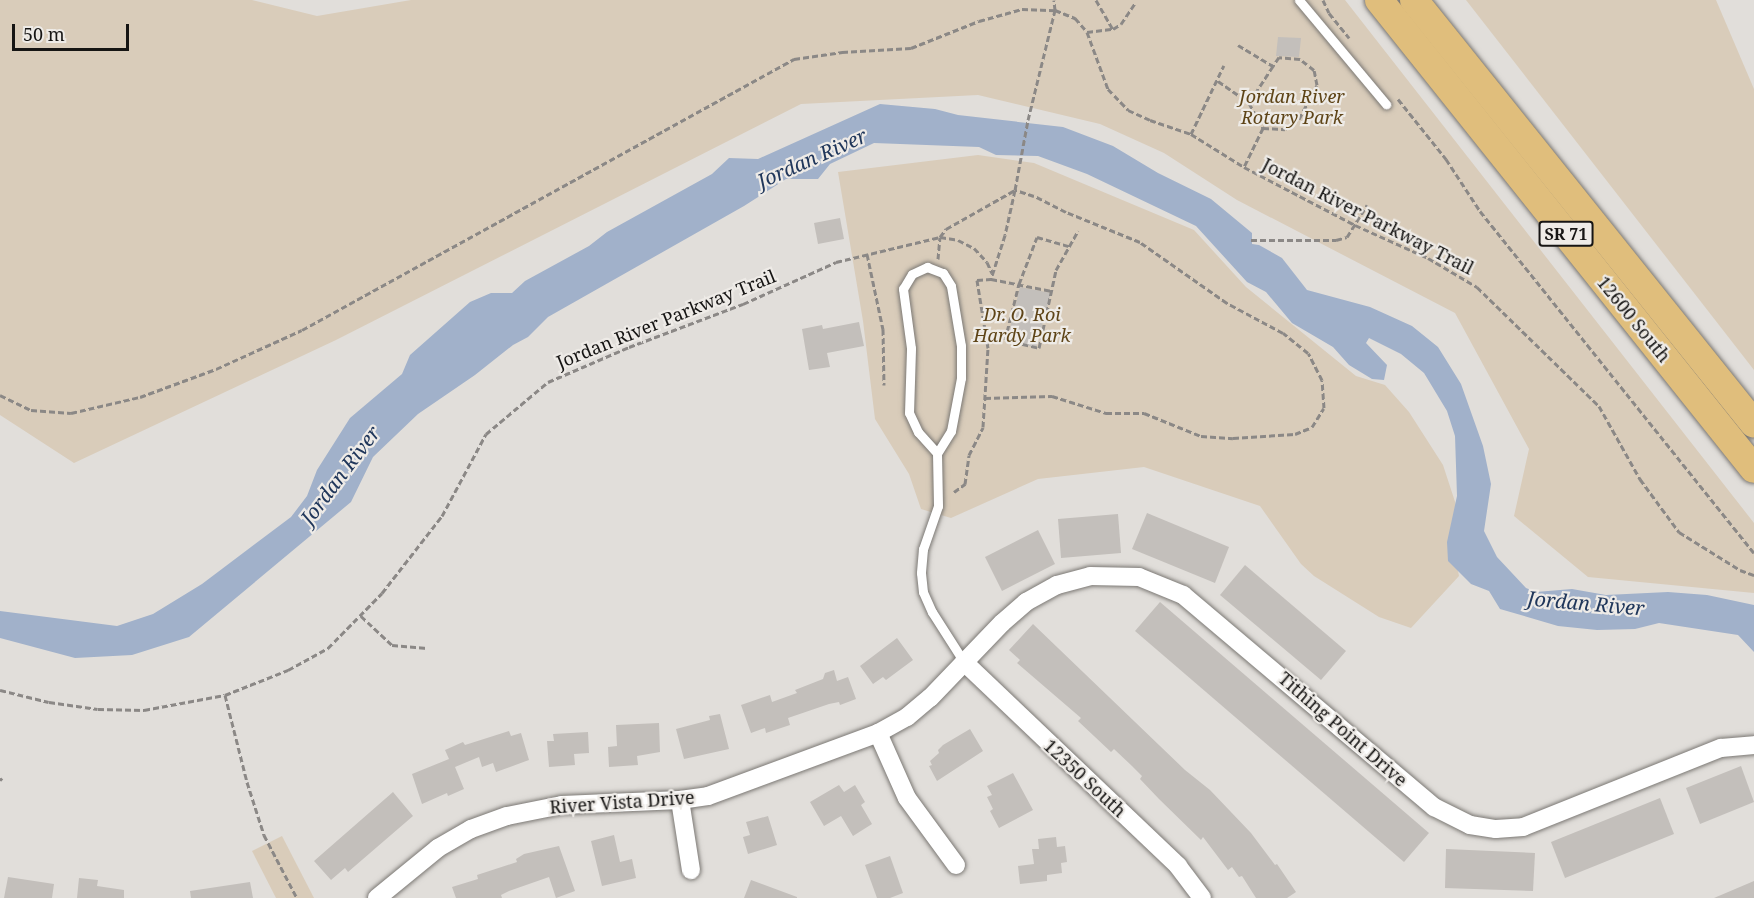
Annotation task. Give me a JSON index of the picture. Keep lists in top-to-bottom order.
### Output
{
  "streets": {
    "main road": ["SR 71", "12600 South"],
    "street": ["Tithing Point Drive", "12350 South", "River Vista Drive"],
    "path": ["Jordan River Parkway Trail"]
  },
  "crossings": [
    ["Tithing Point Drive", "12350 South"],
    ["Tithing Point Drive", "River Vista Drive"],
    ["12350 South", "River Vista Drive"]
  ],
  "water": ["Jordan River"],
  "parks": ["Jordan River Rotary Park", "Dr. O. Roi Hardy Park"],
  "scale_bar": "50 m"
}
